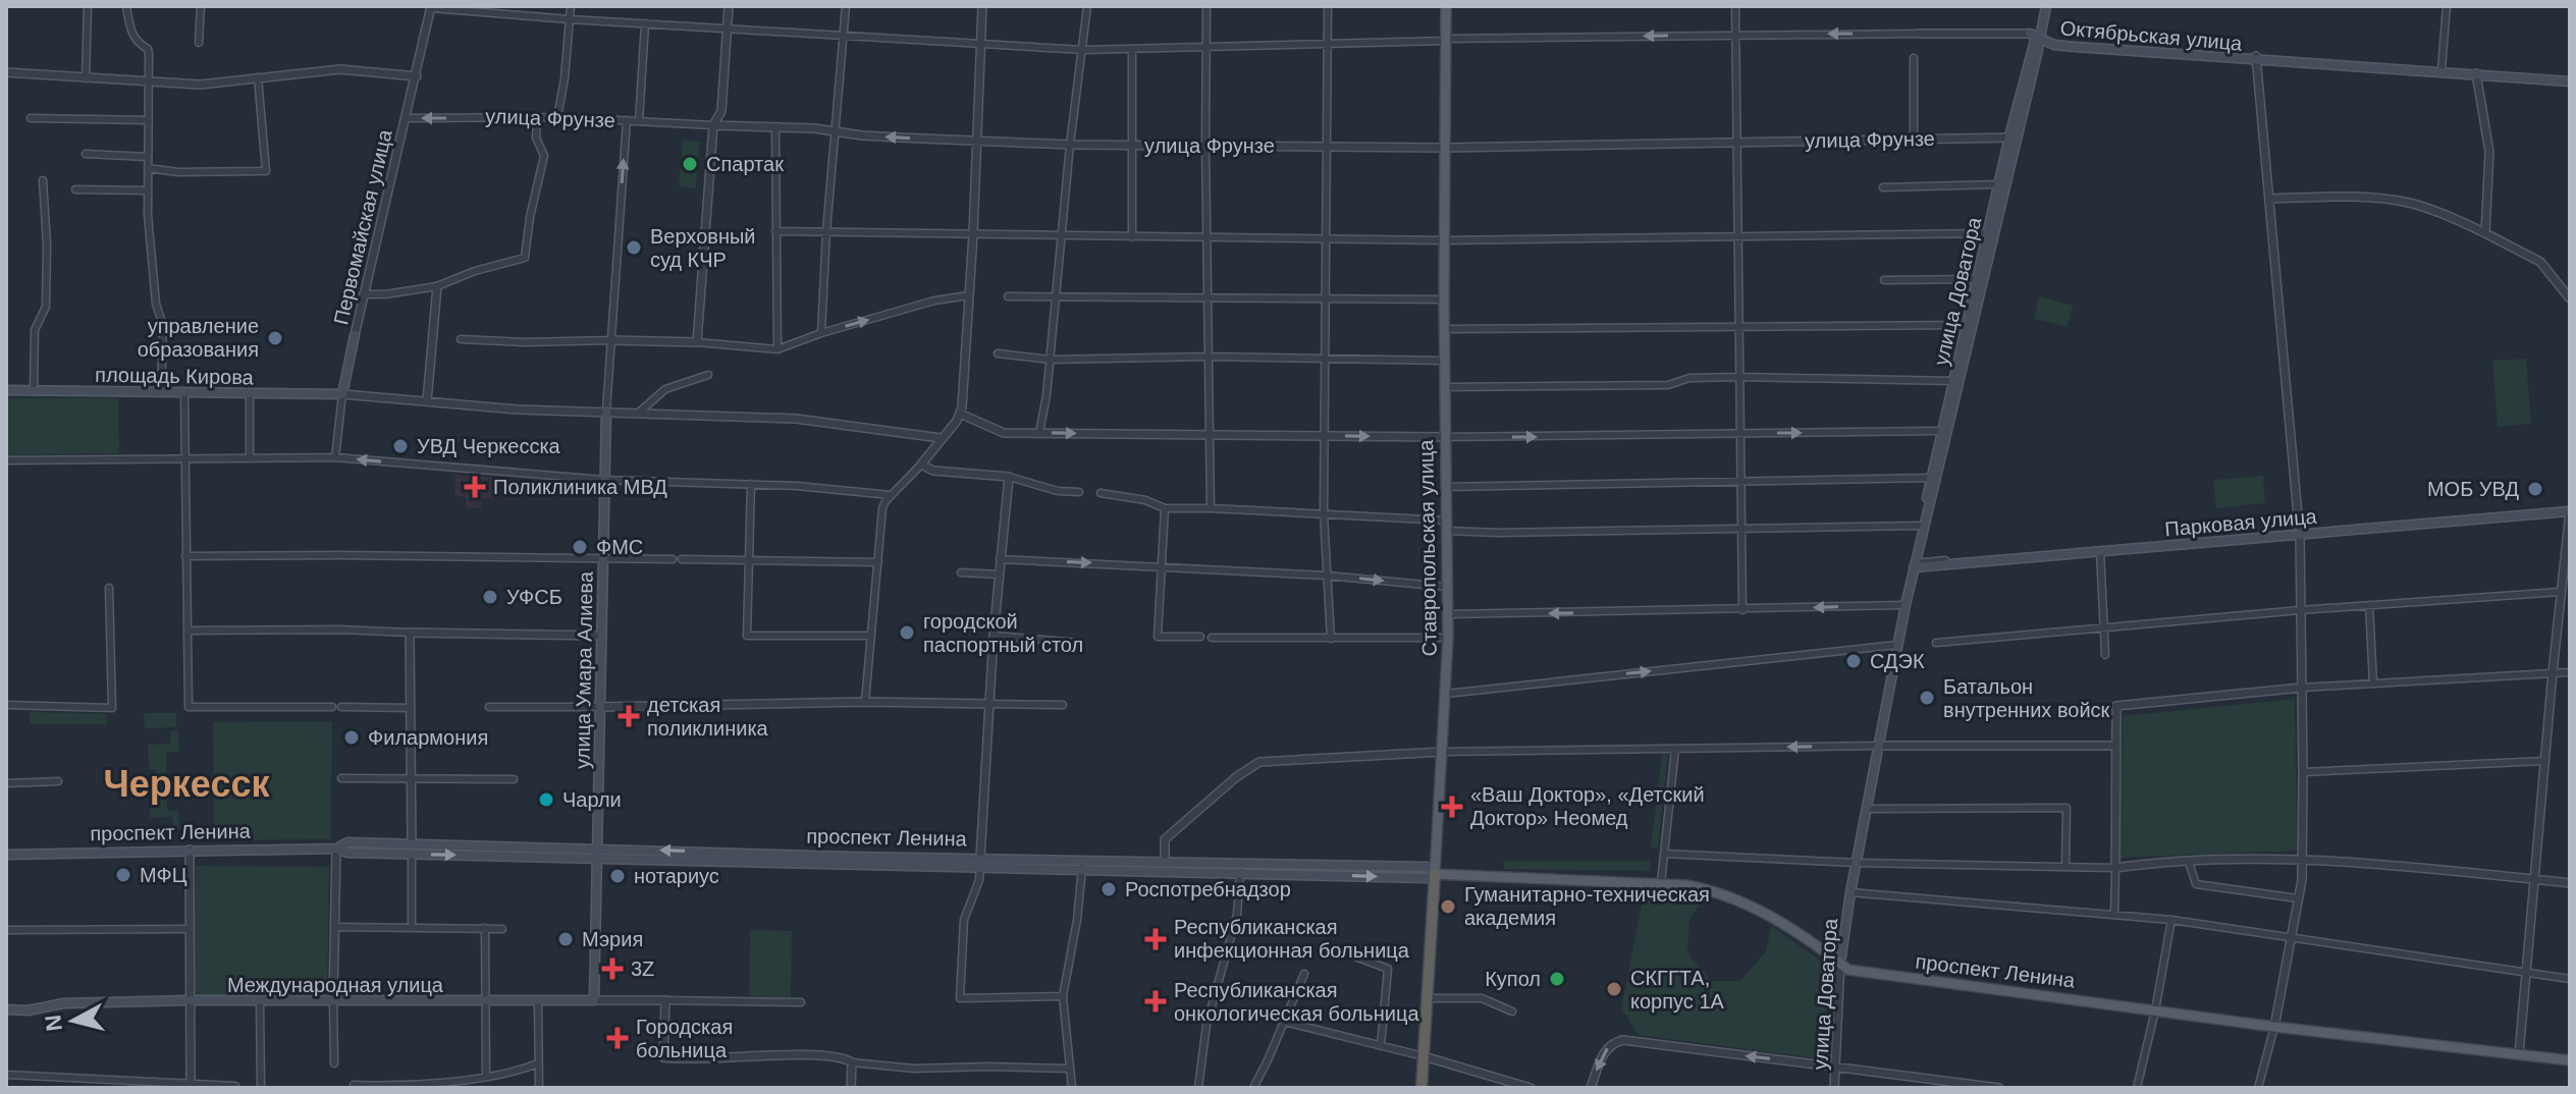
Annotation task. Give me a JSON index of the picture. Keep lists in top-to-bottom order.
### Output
{
  "streets": {
    "highway": ["Ставропольская улица"],
    "main road": [
      "Октябрьская улица",
      "Первомайская улица",
      "улица Доватора",
      "площадь Кирова",
      "Парковая улица",
      "улица Умара Алиева",
      "проспект Ленина",
      "Международная улица"
    ],
    "street": ["улица Фрунзе"]
  },
  "crossings": [
    ["Октябрьская улица", "улица Доватора"],
    ["улица Фрунзе", "Первомайская улица"],
    ["улица Фрунзе", "улица Доватора"],
    ["улица Фрунзе", "Ставропольская улица"],
    ["улица Фрунзе", "улица Умара Алиева"],
    ["Первомайская улица", "площадь Кирова"],
    ["улица Доватора", "Парковая улица"],
    ["улица Доватора", "проспект Ленина"],
    ["Ставропольская улица", "проспект Ленина"],
    ["улица Умара Алиева", "проспект Ленина"],
    ["улица Умара Алиева", "Международная улица"]
  ],
  "districts": ["Черкесск"],
  "places": {
    "other": [
      "Спартак",
      "Верховный суд КЧР",
      "управление образования",
      "УВД Черкесска",
      "МОБ УВД",
      "ФМС",
      "УФСБ",
      "городской паспортный стол",
      "СДЭК",
      "Батальон внутренних войск",
      "Филармония",
      "Чарли",
      "МФЦ",
      "нотариус",
      "Роспотребнадзор",
      "Гуманитарно-техническая академия",
      "Мэрия",
      "Купол",
      "СКГГТА, корпус 1А"
    ],
    "health": [
      "Поликлиника МВД",
      "детская поликлиника",
      "«Ваш Доктор», «Детский Доктор» Неомед",
      "Республиканская инфекционная больница",
      "3Z",
      "Республиканская онкологическая больница",
      "Городская больница"
    ]
  },
  "north": "left"
}
